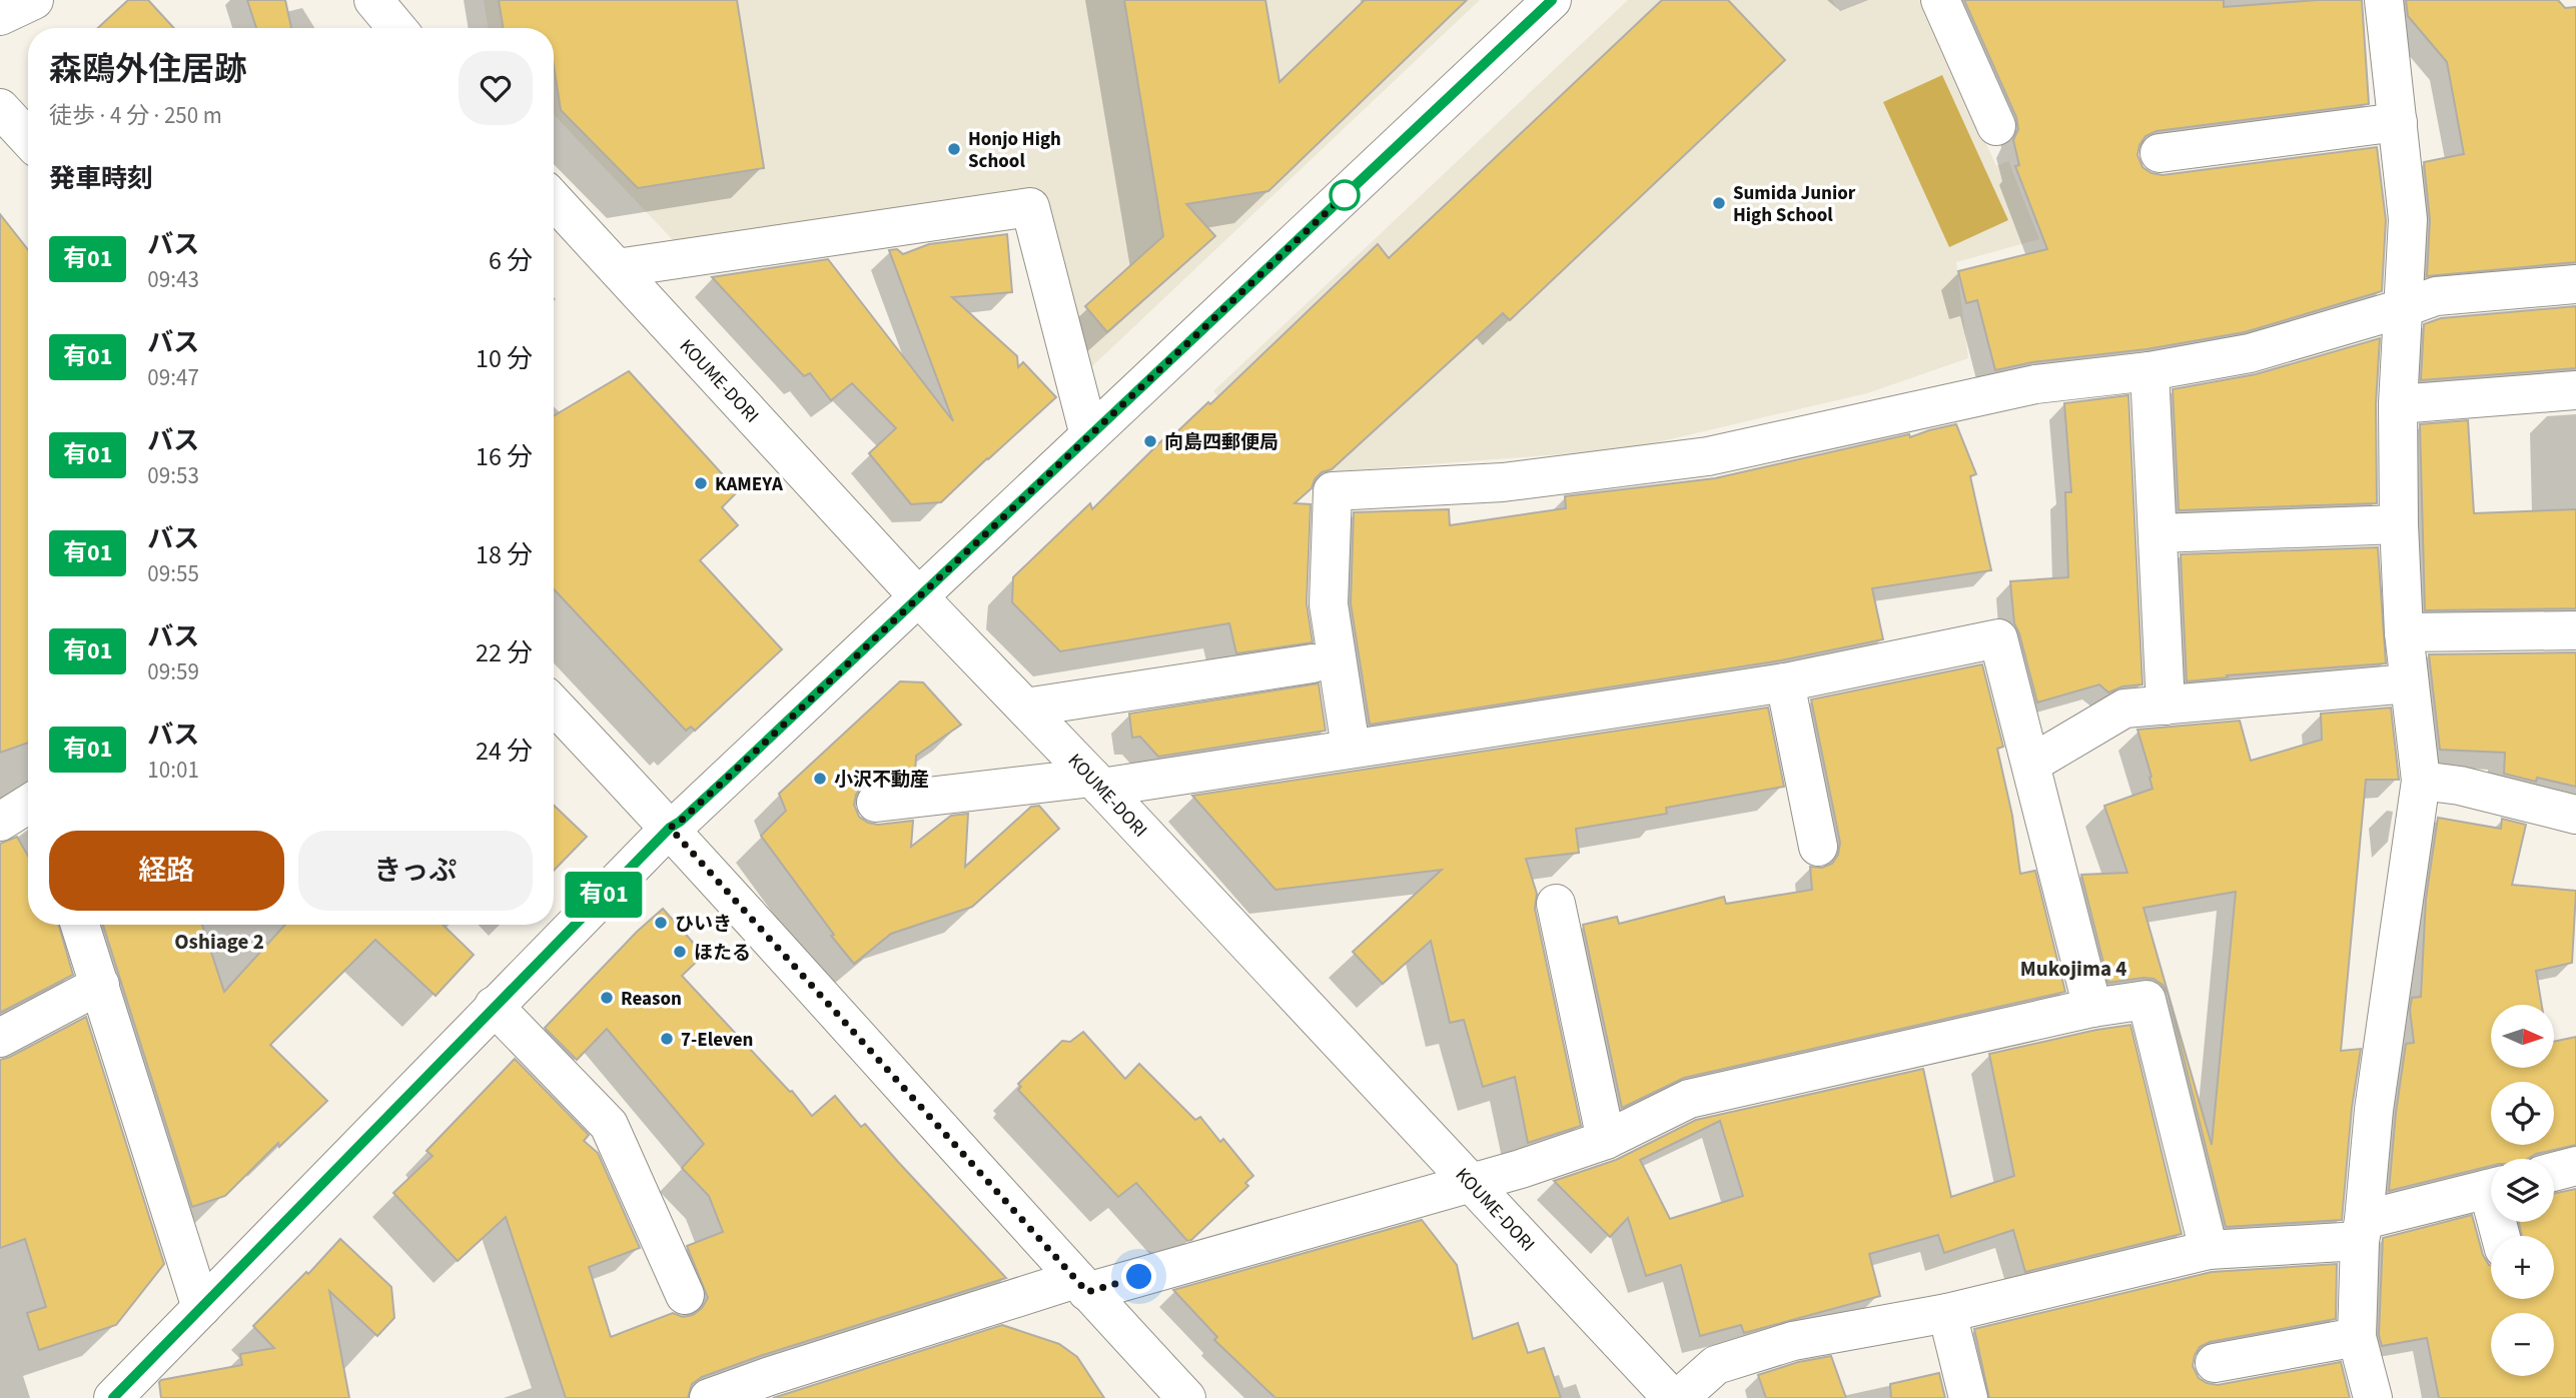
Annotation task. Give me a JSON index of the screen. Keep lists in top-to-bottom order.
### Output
{
  "streets": {
    "street": ["KOUME-DORI"]
  },
  "districts": ["Oshiage 2", "Mukojima 4"],
  "places": [
    "Honjo High School",
    "Sumida Junior High School",
    "向島四郵便局",
    "KAMEYA",
    "小沢不動産",
    "ひいき",
    "ほたる",
    "Reason",
    "7-Eleven"
  ],
  "lines": ["bus line 有01"],
  "north": "right",
  "page": {
    "on_map": "有01",
    "heading": [
      ["森鴎外住居跡", "徒歩 · 4 分 · 250 m"],
      "発車時刻"
    ],
    "list": [
      {
        "mark": "有01",
        "name": "バス",
        "note": "09:43",
        "value": "6 分"
      },
      {
        "mark": "有01",
        "name": "バス",
        "note": "09:47",
        "value": "10 分"
      },
      {
        "mark": "有01",
        "name": "バス",
        "note": "09:53",
        "value": "16 分"
      },
      {
        "mark": "有01",
        "name": "バス",
        "note": "09:55",
        "value": "18 分"
      },
      {
        "mark": "有01",
        "name": "バス",
        "note": "09:59",
        "value": "22 分"
      },
      {
        "mark": "有01",
        "name": "バス",
        "note": "10:01",
        "value": "24 分"
      }
    ],
    "buttons": ["経路", "きっぷ"],
    "map_buttons": ["+", "−"]
  }
}
